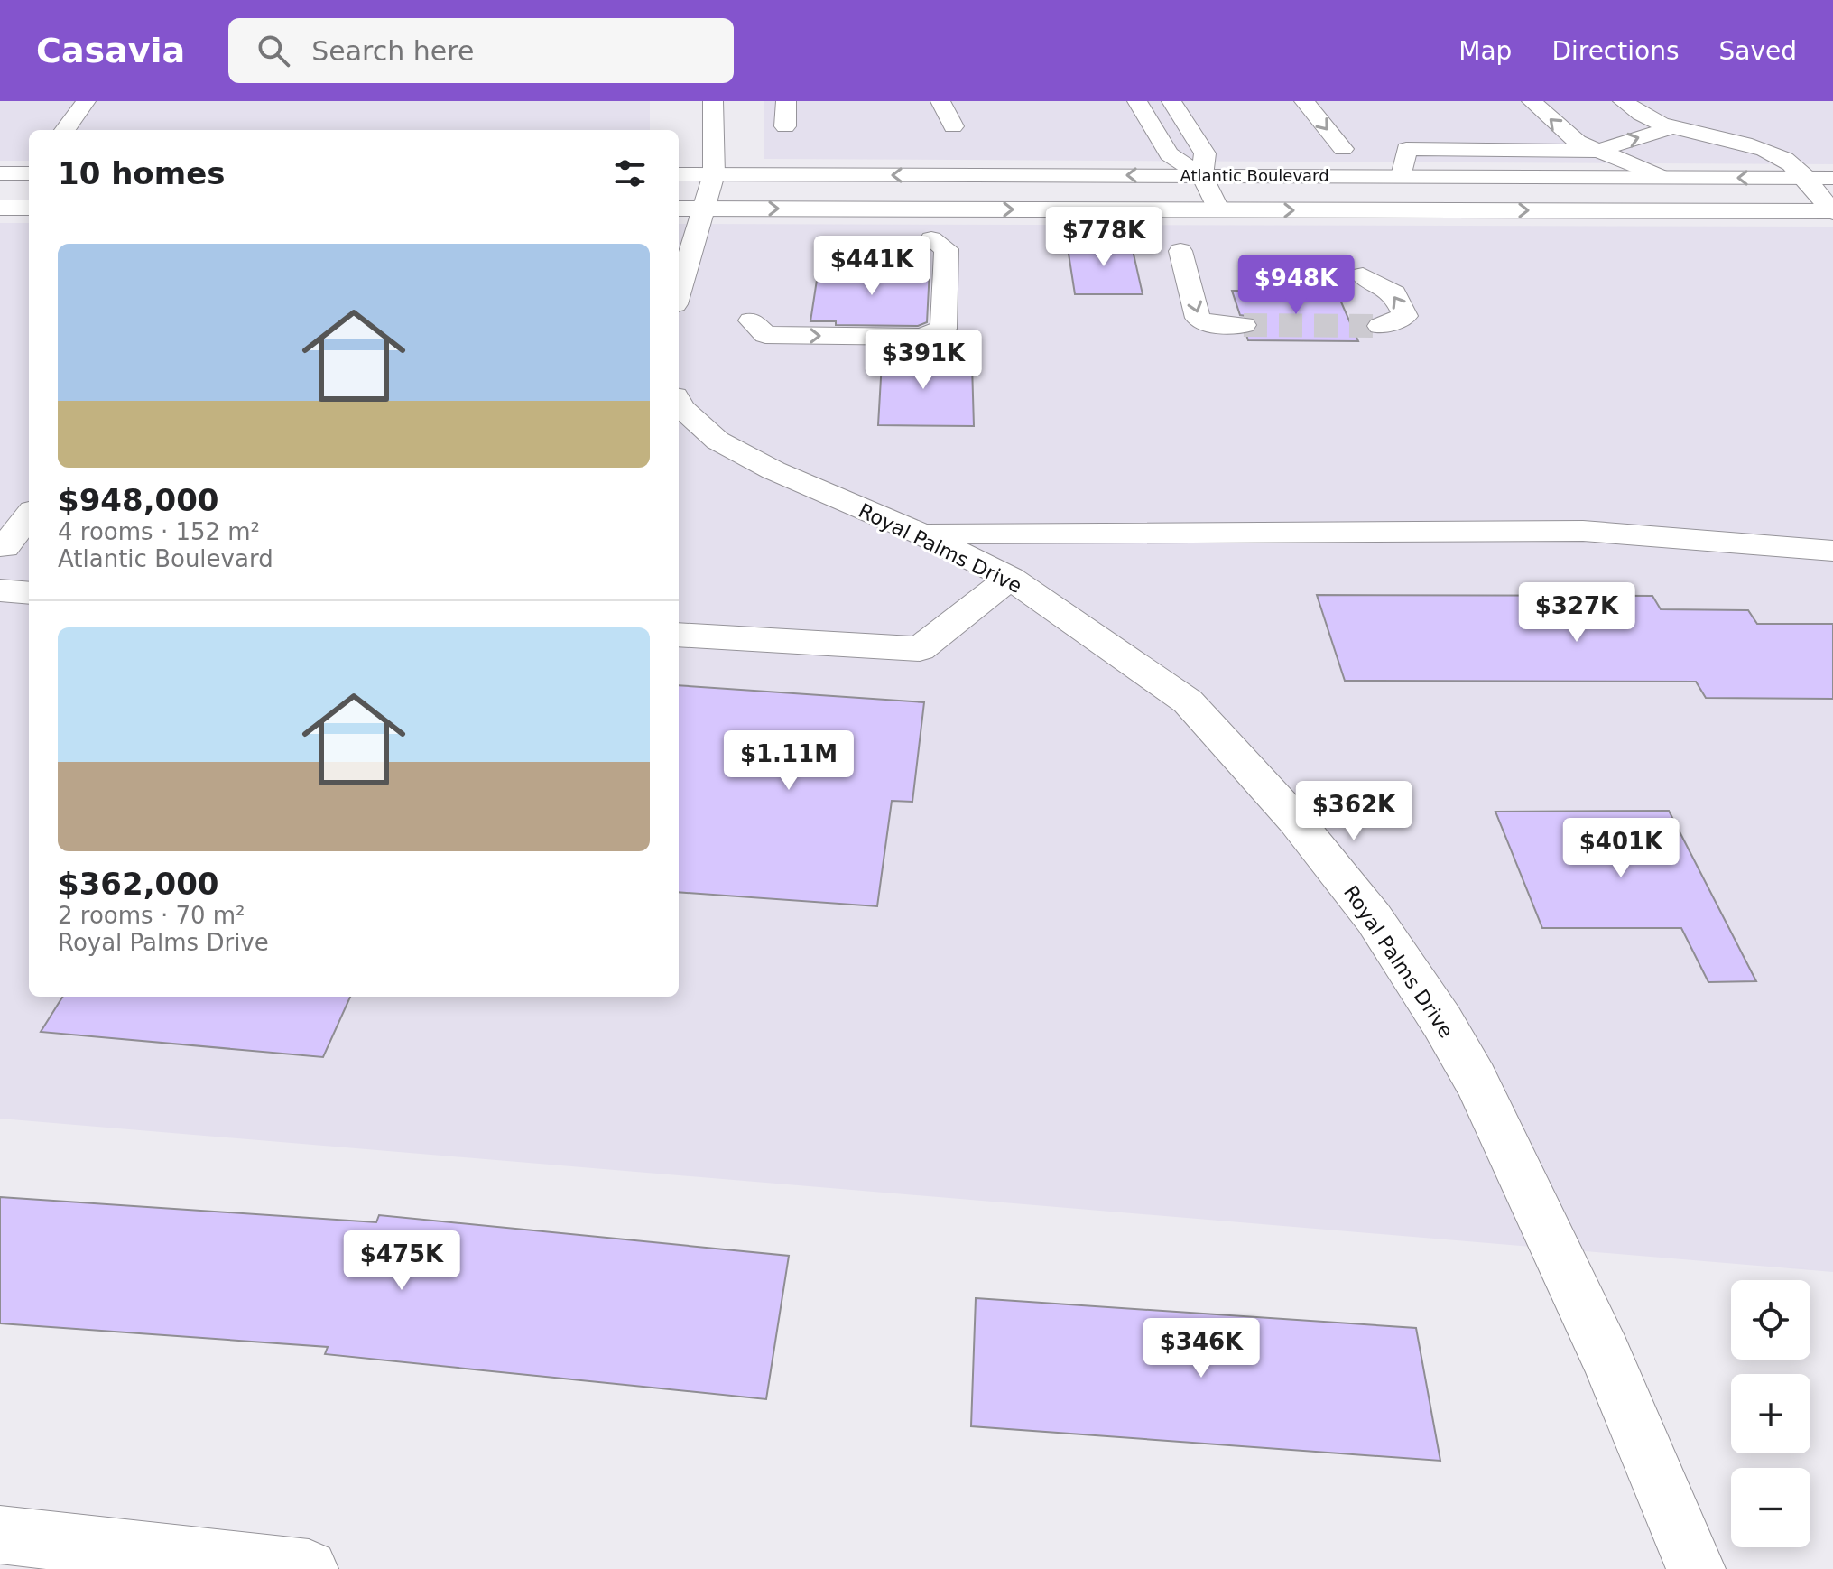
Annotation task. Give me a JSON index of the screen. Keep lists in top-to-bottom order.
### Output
{
  "streets": {
    "main road": ["Atlantic Boulevard", "Royal Palms Drive"]
  },
  "page": {
    "header": "Casavia",
    "search": "Search here",
    "nav": ["Map", "Directions", "Saved"],
    "heading": "10 homes",
    "price": [
      "$778K",
      "$441K",
      "$948K",
      "$391K",
      "$327K",
      "$1.11M",
      "$362K",
      "$401K",
      "$475K",
      "$346K"
    ],
    "list": [
      {
        "name": "$948,000",
        "note": "4 rooms · 152 m² · Atlantic Boulevard"
      },
      {
        "name": "$362,000",
        "note": "2 rooms · 70 m² · Royal Palms Drive"
      }
    ],
    "map_buttons": ["+", "−"]
  }
}
